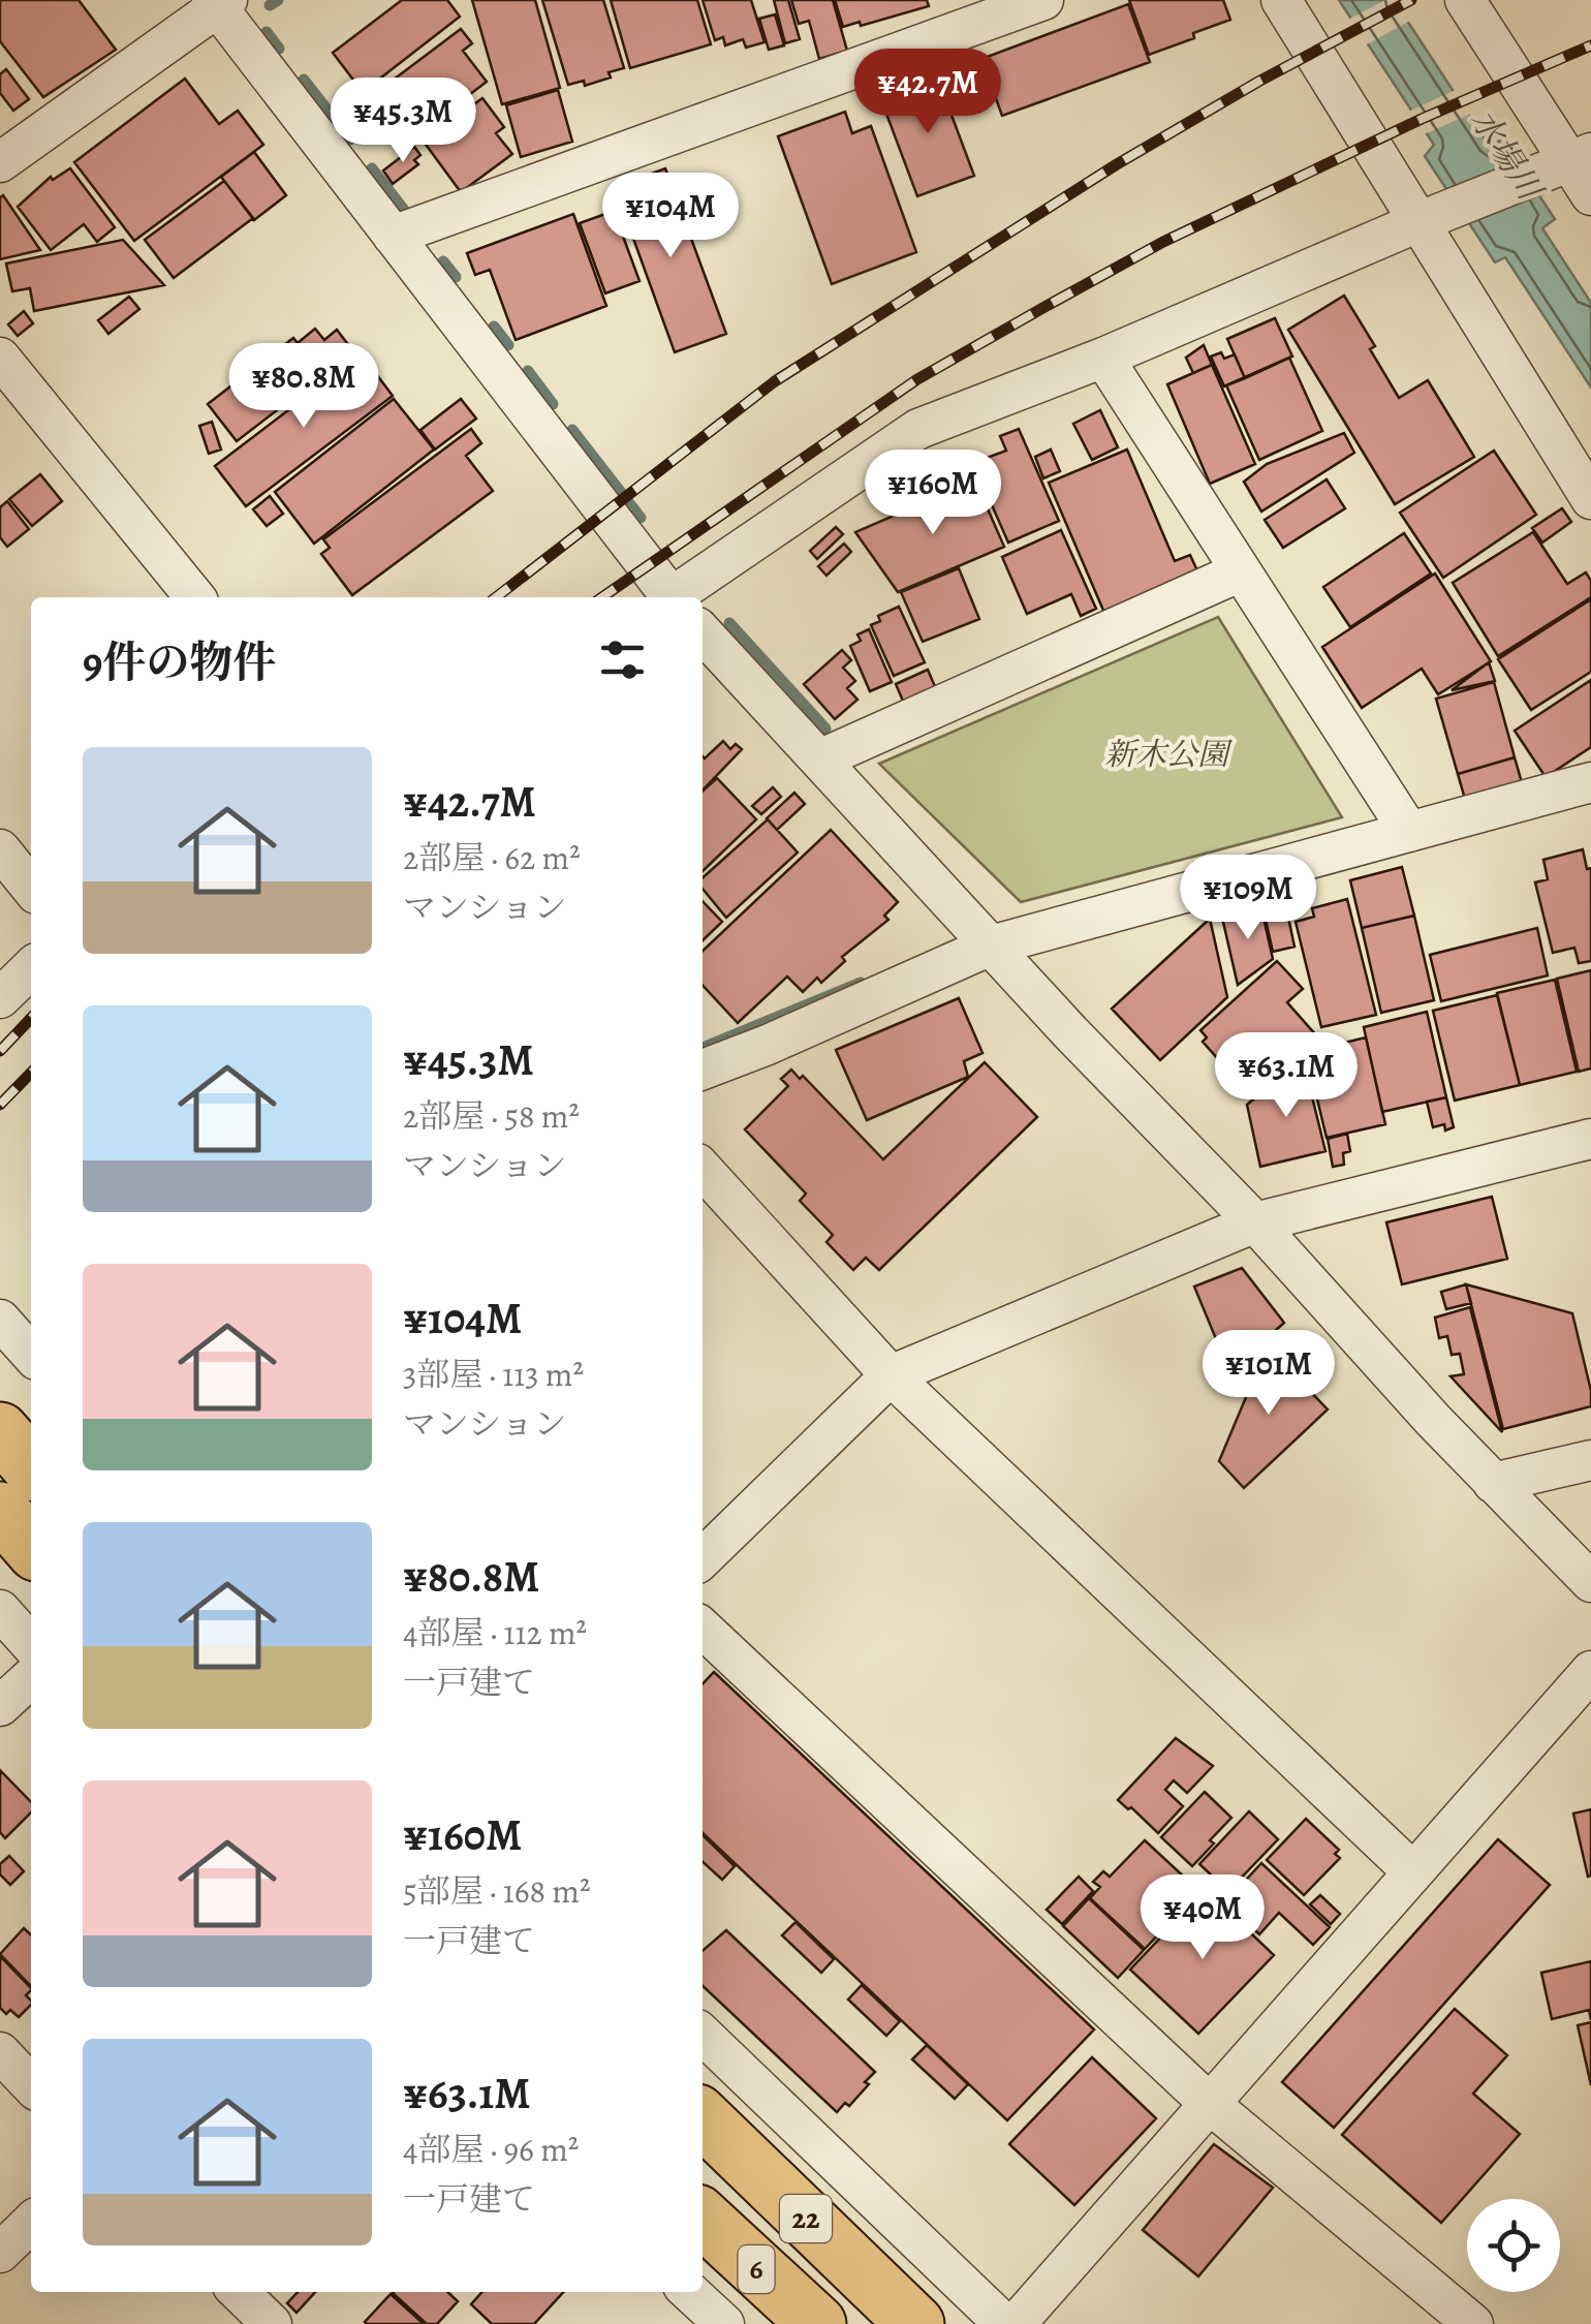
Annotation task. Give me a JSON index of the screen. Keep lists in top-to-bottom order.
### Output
{
  "streets": {
    "highway": ["22", "6"]
  },
  "water": ["水場川"],
  "parks": ["新木公園"],
  "page": {
    "price": [
      "¥42.7M",
      "¥45.3M",
      "¥104M",
      "¥80.8M",
      "¥160M",
      "¥109M",
      "¥63.1M",
      "¥101M",
      "¥40M"
    ],
    "heading": "9件の物件",
    "list": [
      {
        "name": "¥42.7M",
        "note": "2部屋 · 62 m² · マンション"
      },
      {
        "name": "¥45.3M",
        "note": "2部屋 · 58 m² · マンション"
      },
      {
        "name": "¥104M",
        "note": "3部屋 · 113 m² · マンション"
      },
      {
        "name": "¥80.8M",
        "note": "4部屋 · 112 m² · 一戸建て"
      },
      {
        "name": "¥160M",
        "note": "5部屋 · 168 m² · 一戸建て"
      },
      {
        "name": "¥63.1M",
        "note": "4部屋 · 96 m² · 一戸建て"
      }
    ]
  }
}
